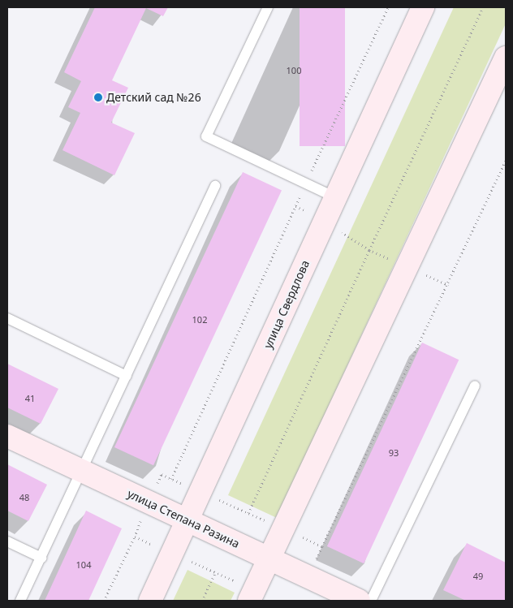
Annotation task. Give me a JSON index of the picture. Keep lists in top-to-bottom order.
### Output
{
  "streets": {
    "main road": ["улица Свердлова", "улица Степана Разина"]
  },
  "crossings": [
    ["улица Свердлова", "улица Степана Разина"]
  ],
  "places": ["Детский сад №26"],
  "house_numbers": [
    "100",
    "102",
    "41",
    "93",
    "48",
    "104",
    "49"
  ]
}
